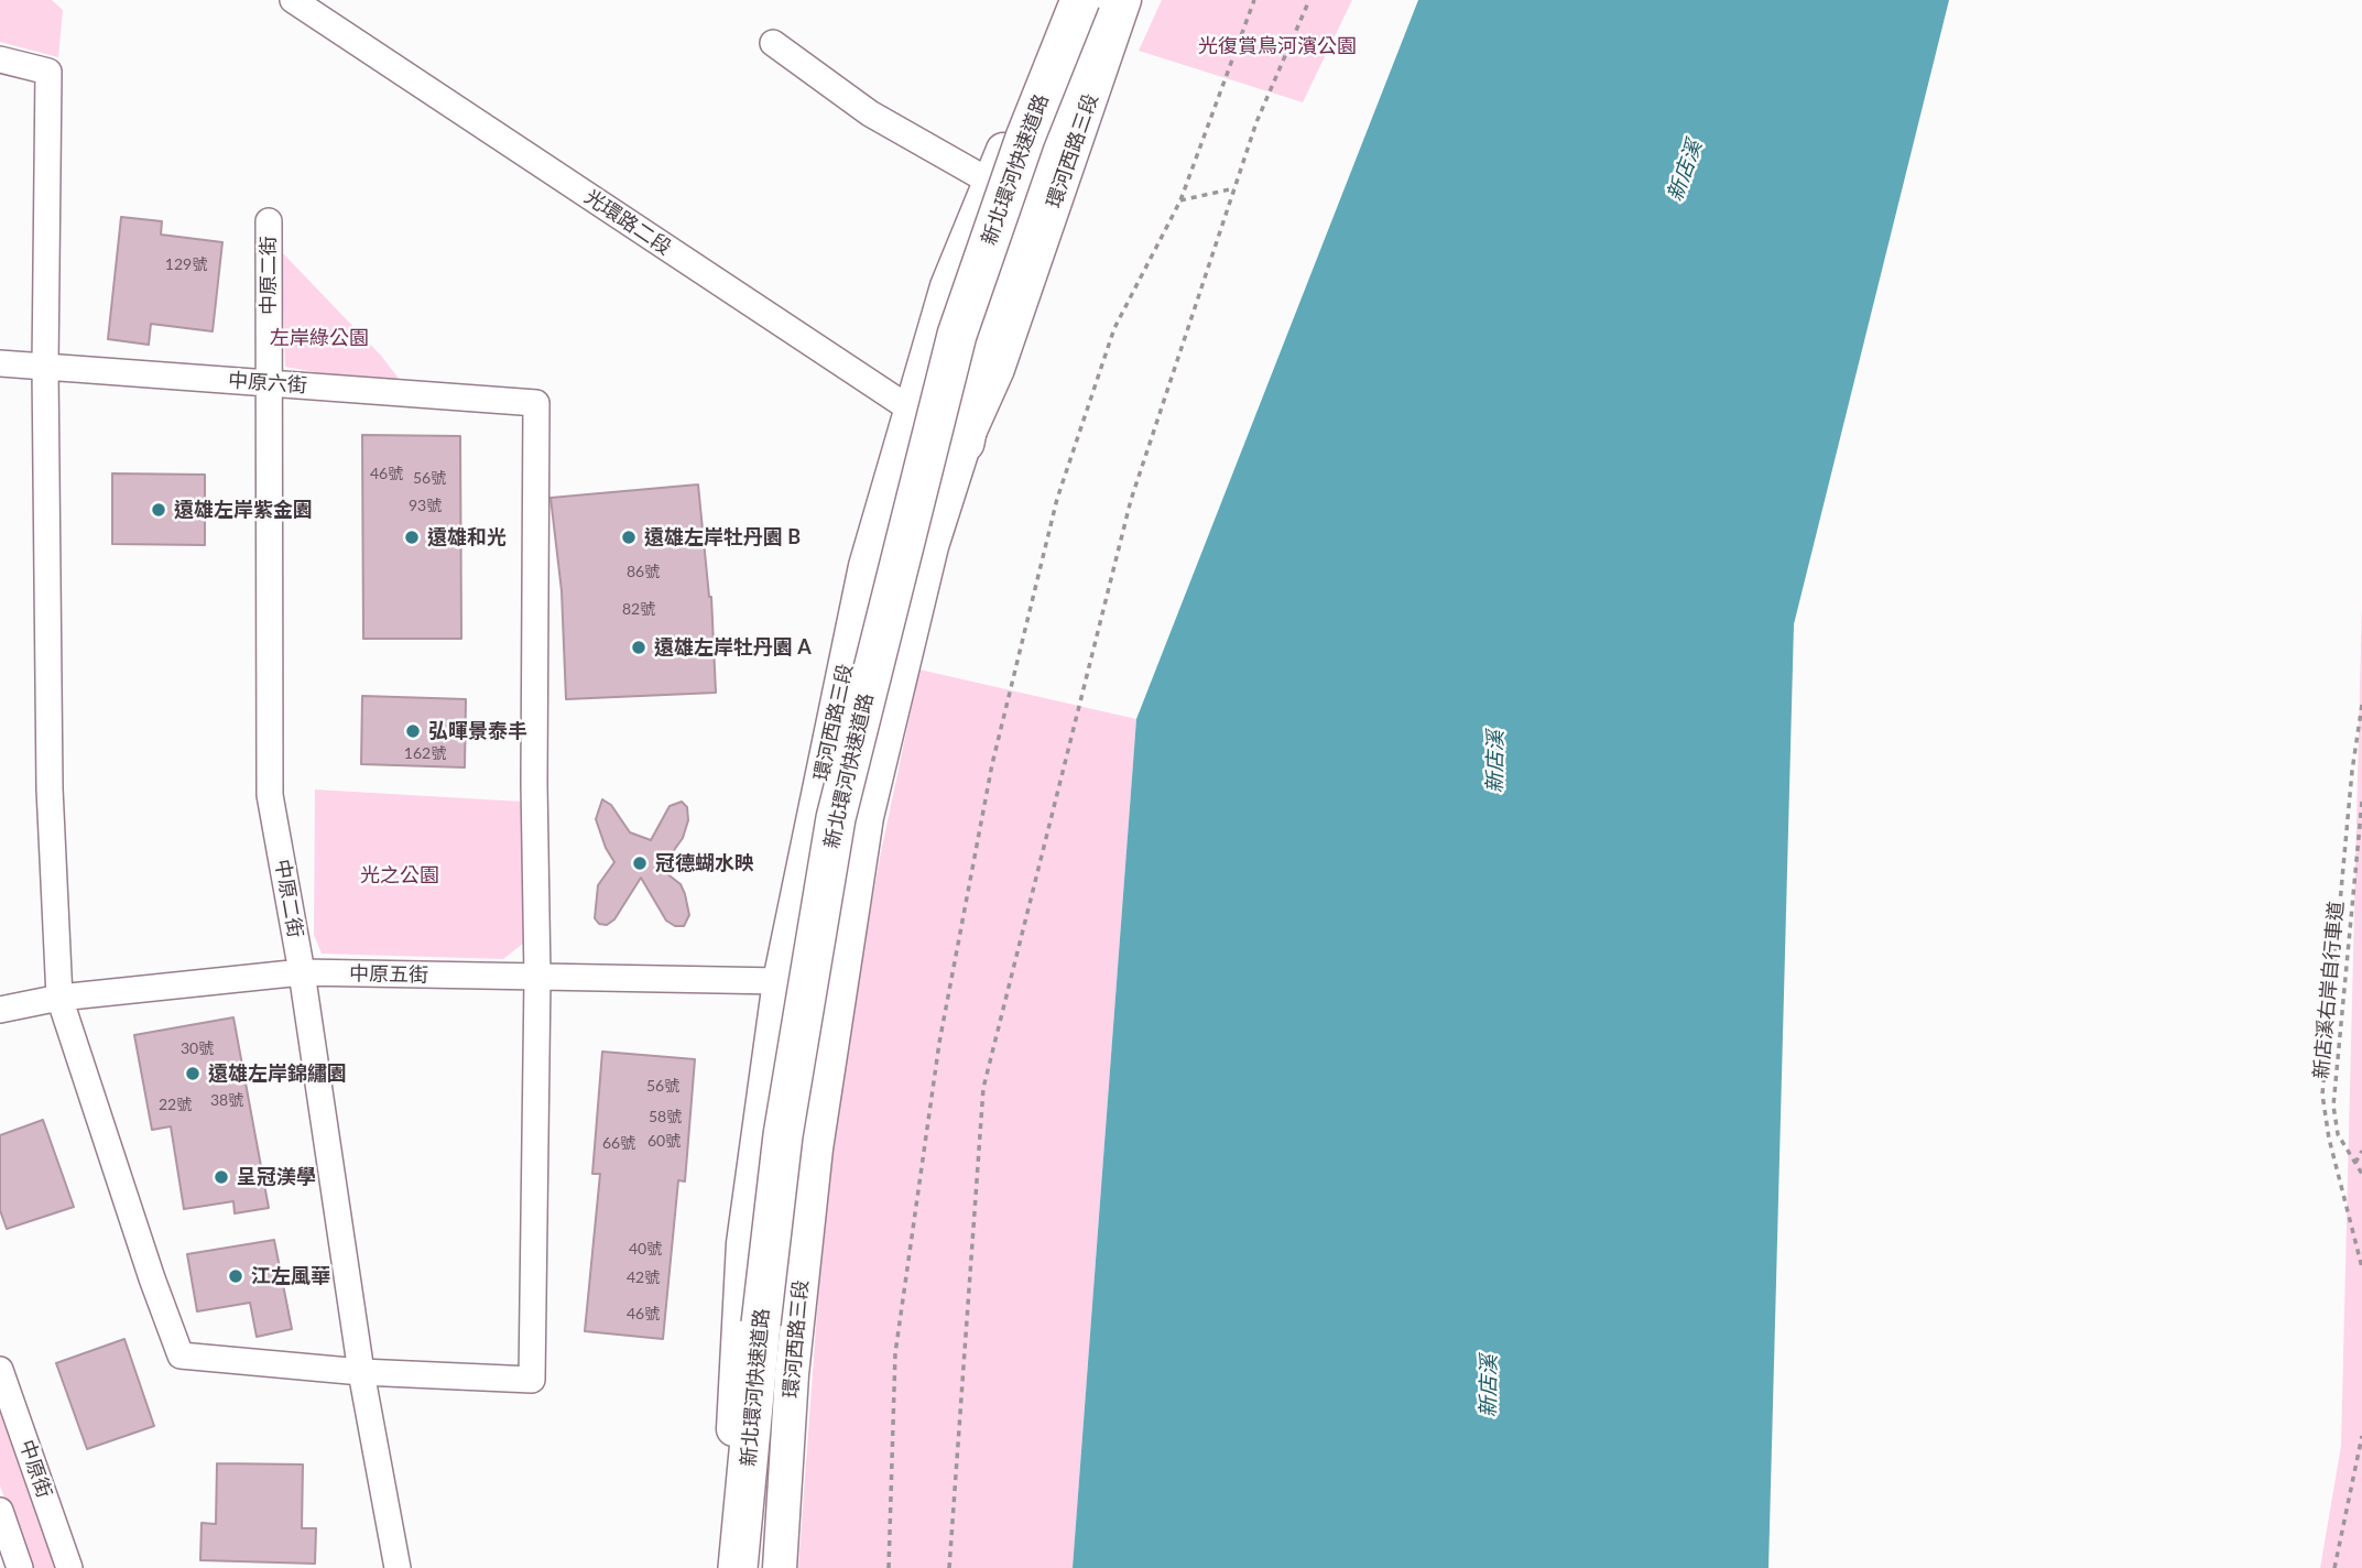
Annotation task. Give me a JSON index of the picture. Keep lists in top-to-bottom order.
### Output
{
  "streets": {
    "highway": ["新北環河快速道路"],
    "main road": ["環河西路三段"],
    "street": [
      "光環路二段",
      "中原二街",
      "中原六街",
      "中原五街",
      "中原街"
    ],
    "path": ["新店溪右岸自行車道"]
  },
  "crossings": [
    ["環河西路三段", "新北環河快速道路"],
    ["環河西路三段", "光環路二段"],
    ["環河西路三段", "中原五街"],
    ["新北環河快速道路", "光環路二段"],
    ["中原二街", "中原六街"],
    ["中原二街", "中原五街"],
    ["中原六街", "中原五街"]
  ],
  "water": ["新店溪"],
  "parks": ["光復賞鳥河濱公園", "左岸綠公園", "光之公園"],
  "places": [
    "遠雄左岸紫金園",
    "遠雄和光",
    "遠雄左岸牡丹園 B",
    "遠雄左岸牡丹園 A",
    "弘暉景泰丰",
    "冠德蝴水映",
    "遠雄左岸錦繡園",
    "呈冠渼學",
    "江左風華"
  ],
  "house_numbers": [
    "129號",
    "46號",
    "56號",
    "93號",
    "86號",
    "82號",
    "162號",
    "30號",
    "56號",
    "38號",
    "22號",
    "58號",
    "60號",
    "66號",
    "40號",
    "42號",
    "46號"
  ]
}
